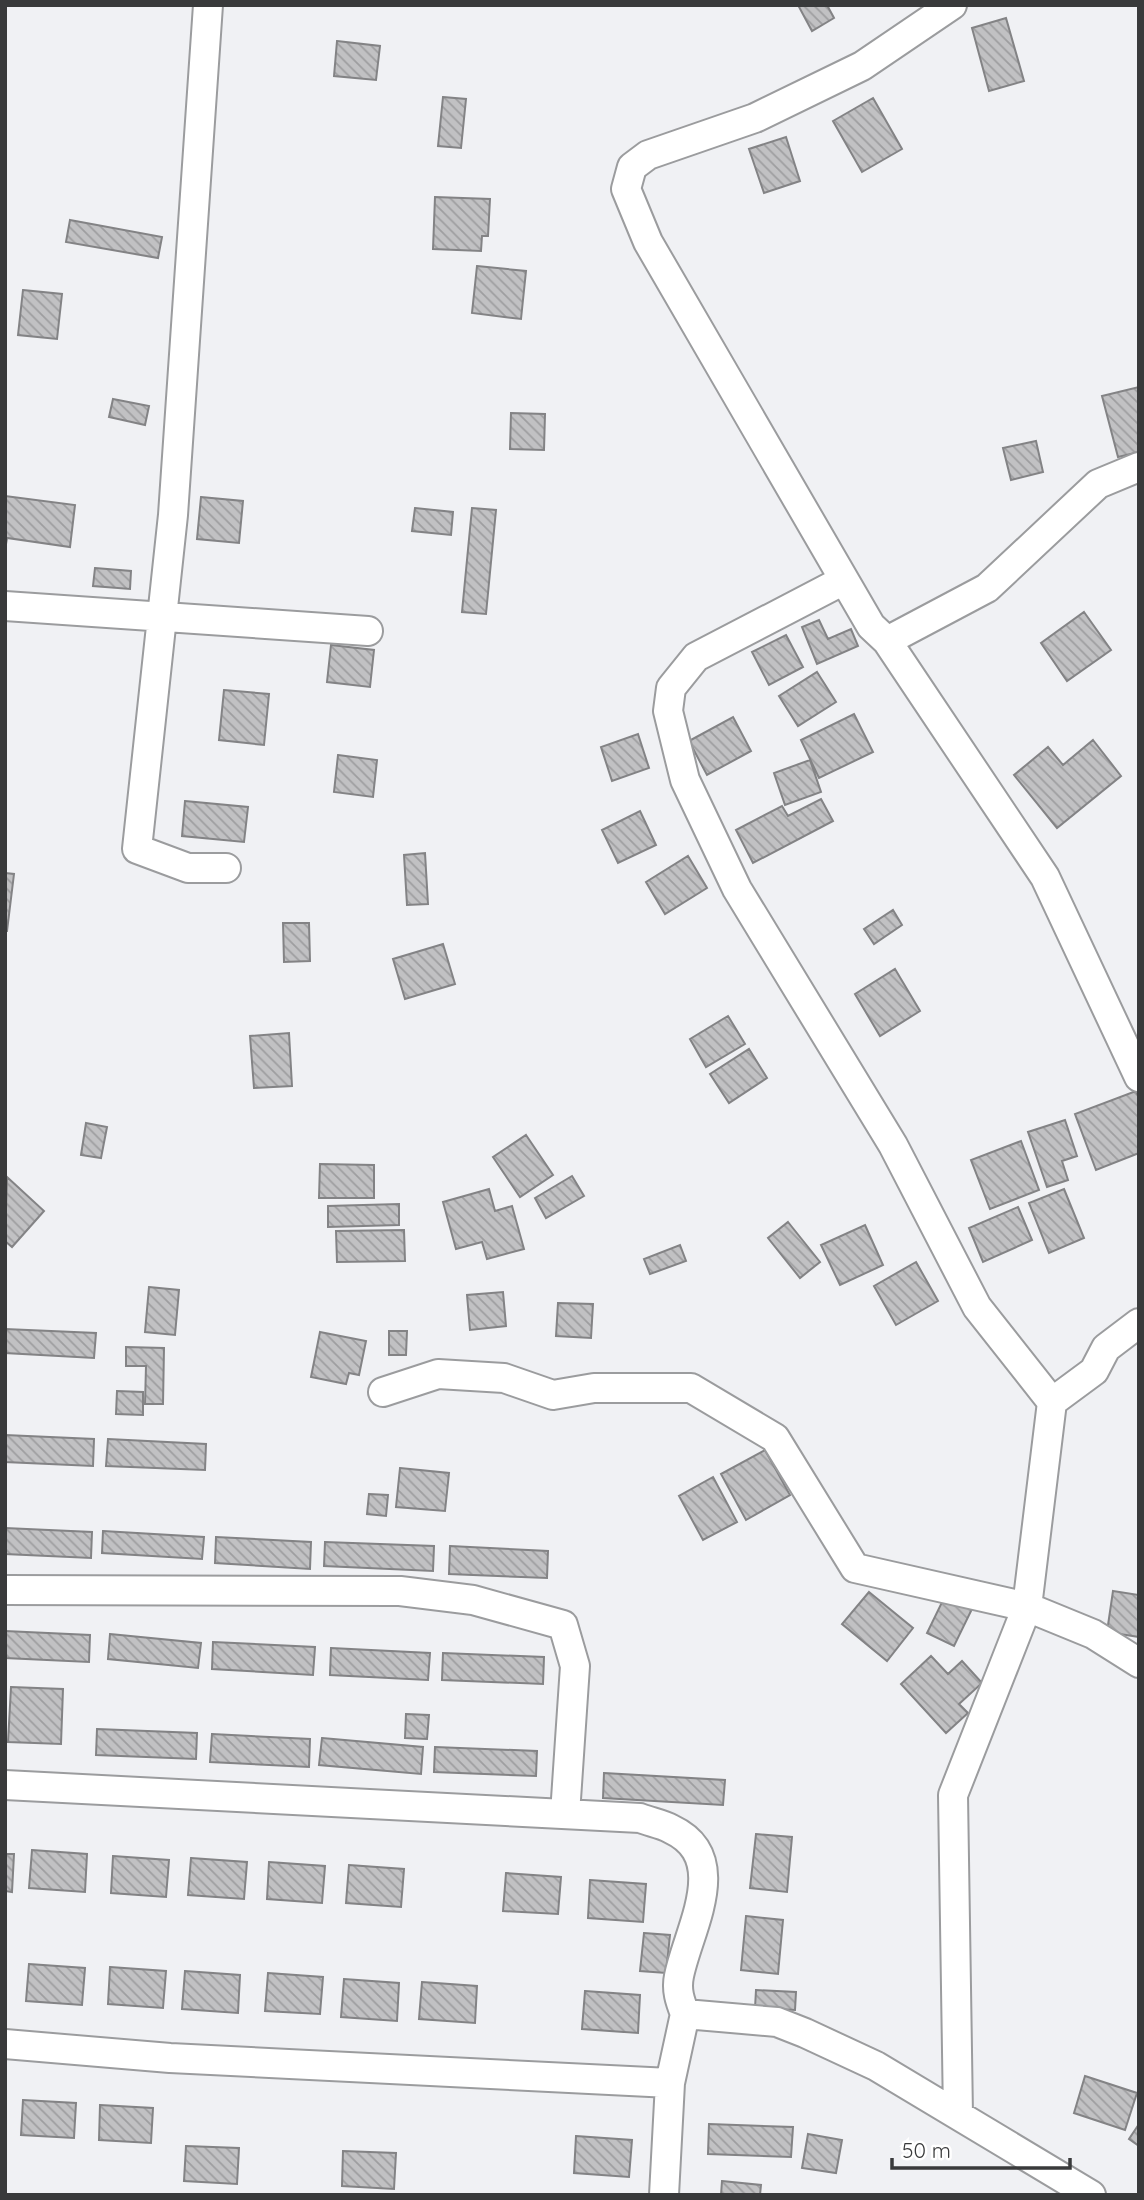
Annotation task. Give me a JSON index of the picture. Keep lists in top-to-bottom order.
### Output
{
  "scale_bar": "50 m"
}
